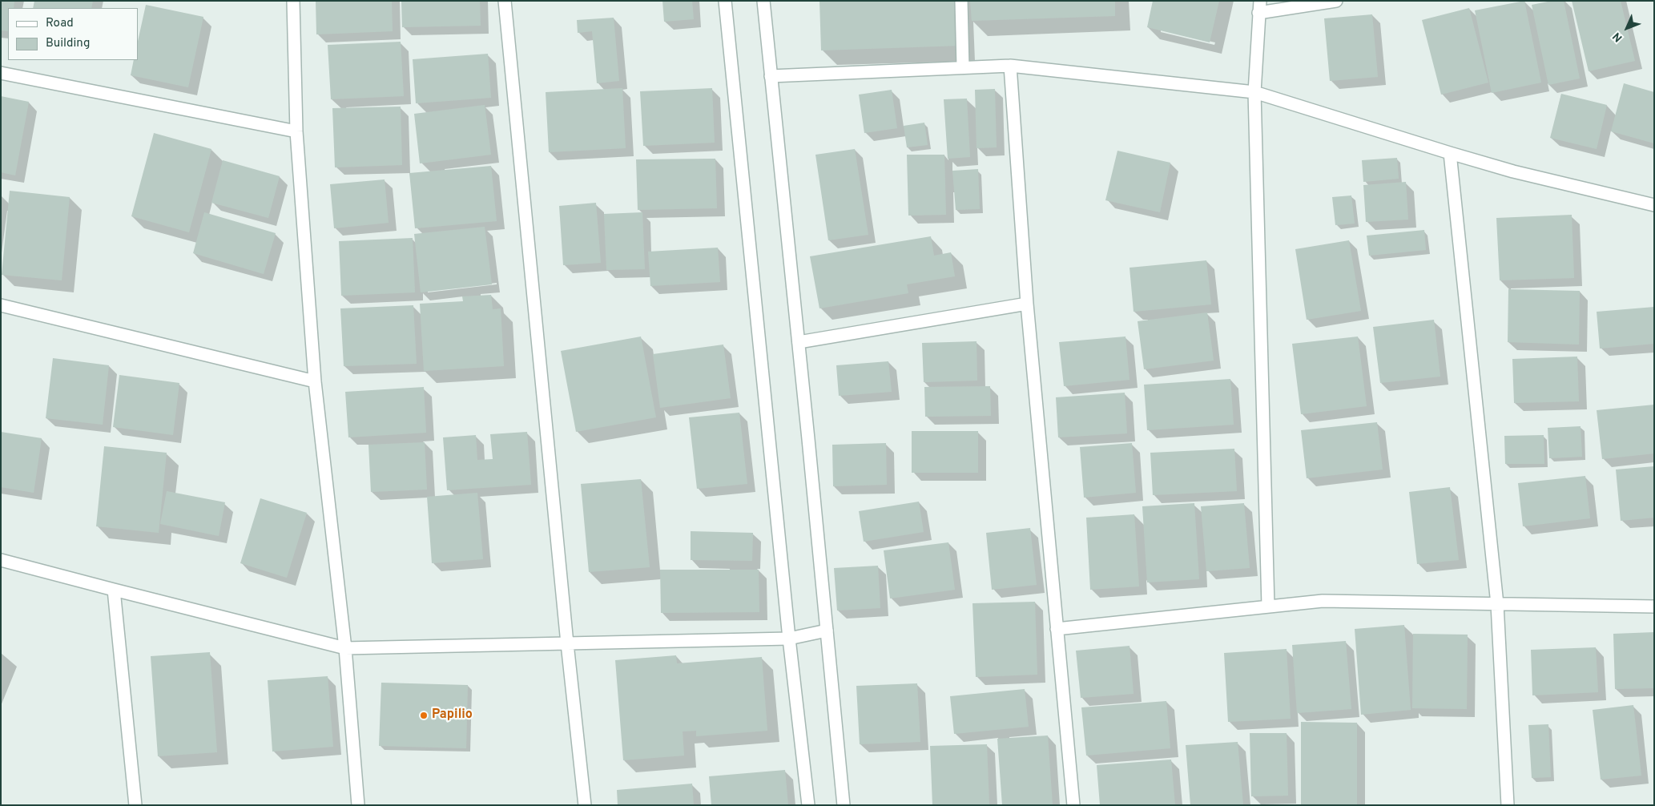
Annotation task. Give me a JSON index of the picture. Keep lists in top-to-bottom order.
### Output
{
  "places": ["Papilio"],
  "legend": ["Road", "Building"],
  "north": "bottom left"
}
